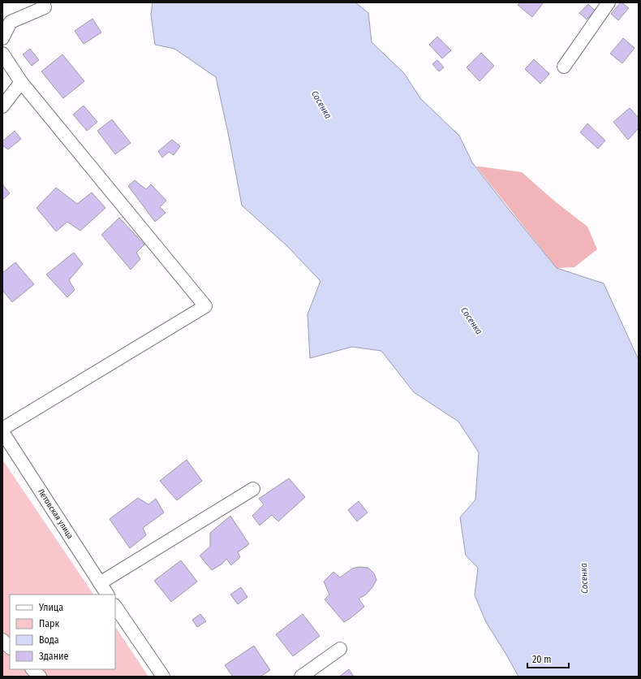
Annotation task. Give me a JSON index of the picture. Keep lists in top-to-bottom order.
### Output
{
  "streets": {
    "street": ["Летовская улица"]
  },
  "water": ["Сосенка"],
  "legend": [
    "Улица",
    "Парк",
    "Вода",
    "Здание"
  ],
  "scale_bar": "20 m"
}
